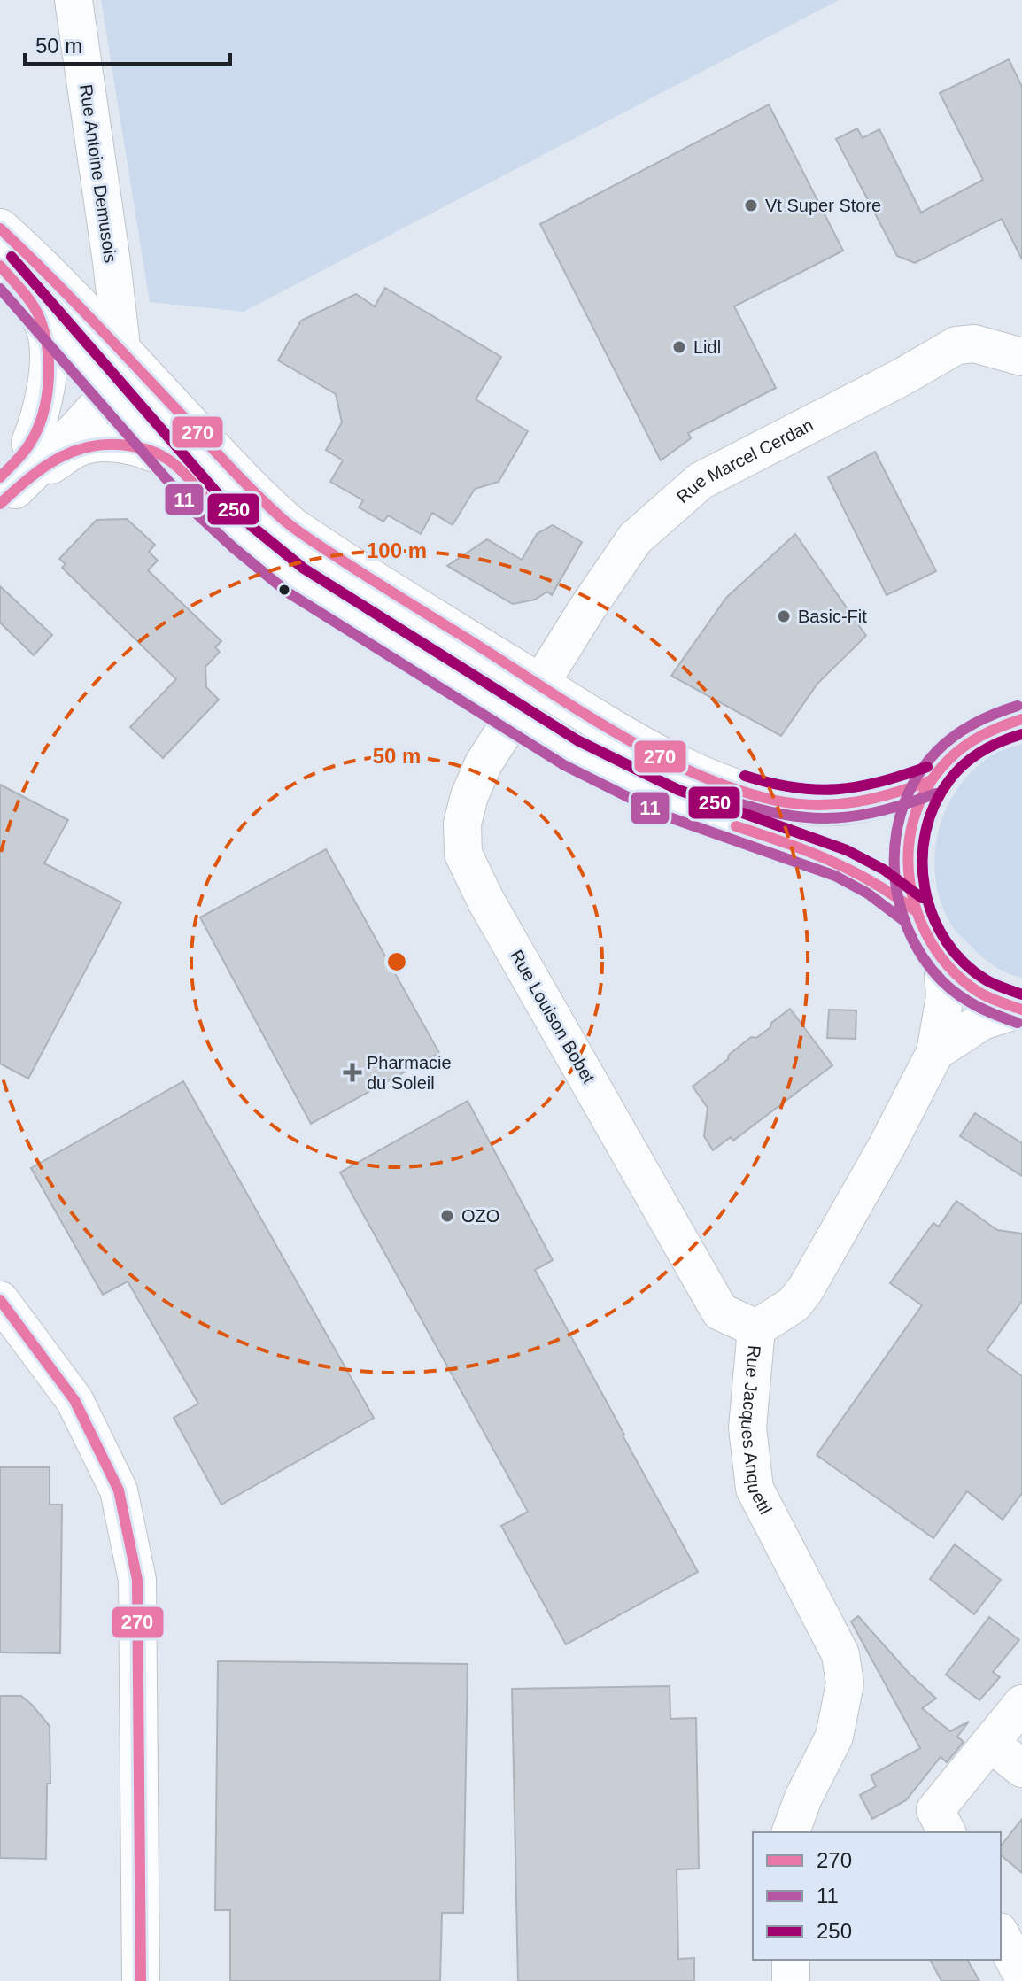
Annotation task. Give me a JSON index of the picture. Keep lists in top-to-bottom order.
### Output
{
  "streets": {
    "street": [
      "Rue Antoine Demusois",
      "Rue Marcel Cerdan",
      "Rue Louison Bobet",
      "Rue Jacques Anquetil"
    ]
  },
  "crossings": [
    ["Rue Marcel Cerdan", "Rue Louison Bobet"],
    ["Rue Louison Bobet", "Rue Jacques Anquetil"]
  ],
  "places": {
    "other": [
      "Vt Super Store",
      "Lidl",
      "Basic-Fit",
      "OZO"
    ],
    "health": ["Pharmacie du Soleil"]
  },
  "lines": ["transit line 270", "transit line 250", "transit line 11"],
  "legend": ["270", "11", "250"],
  "scale_bar": "50 m",
  "rings": ["100 m", "50 m"]
}
